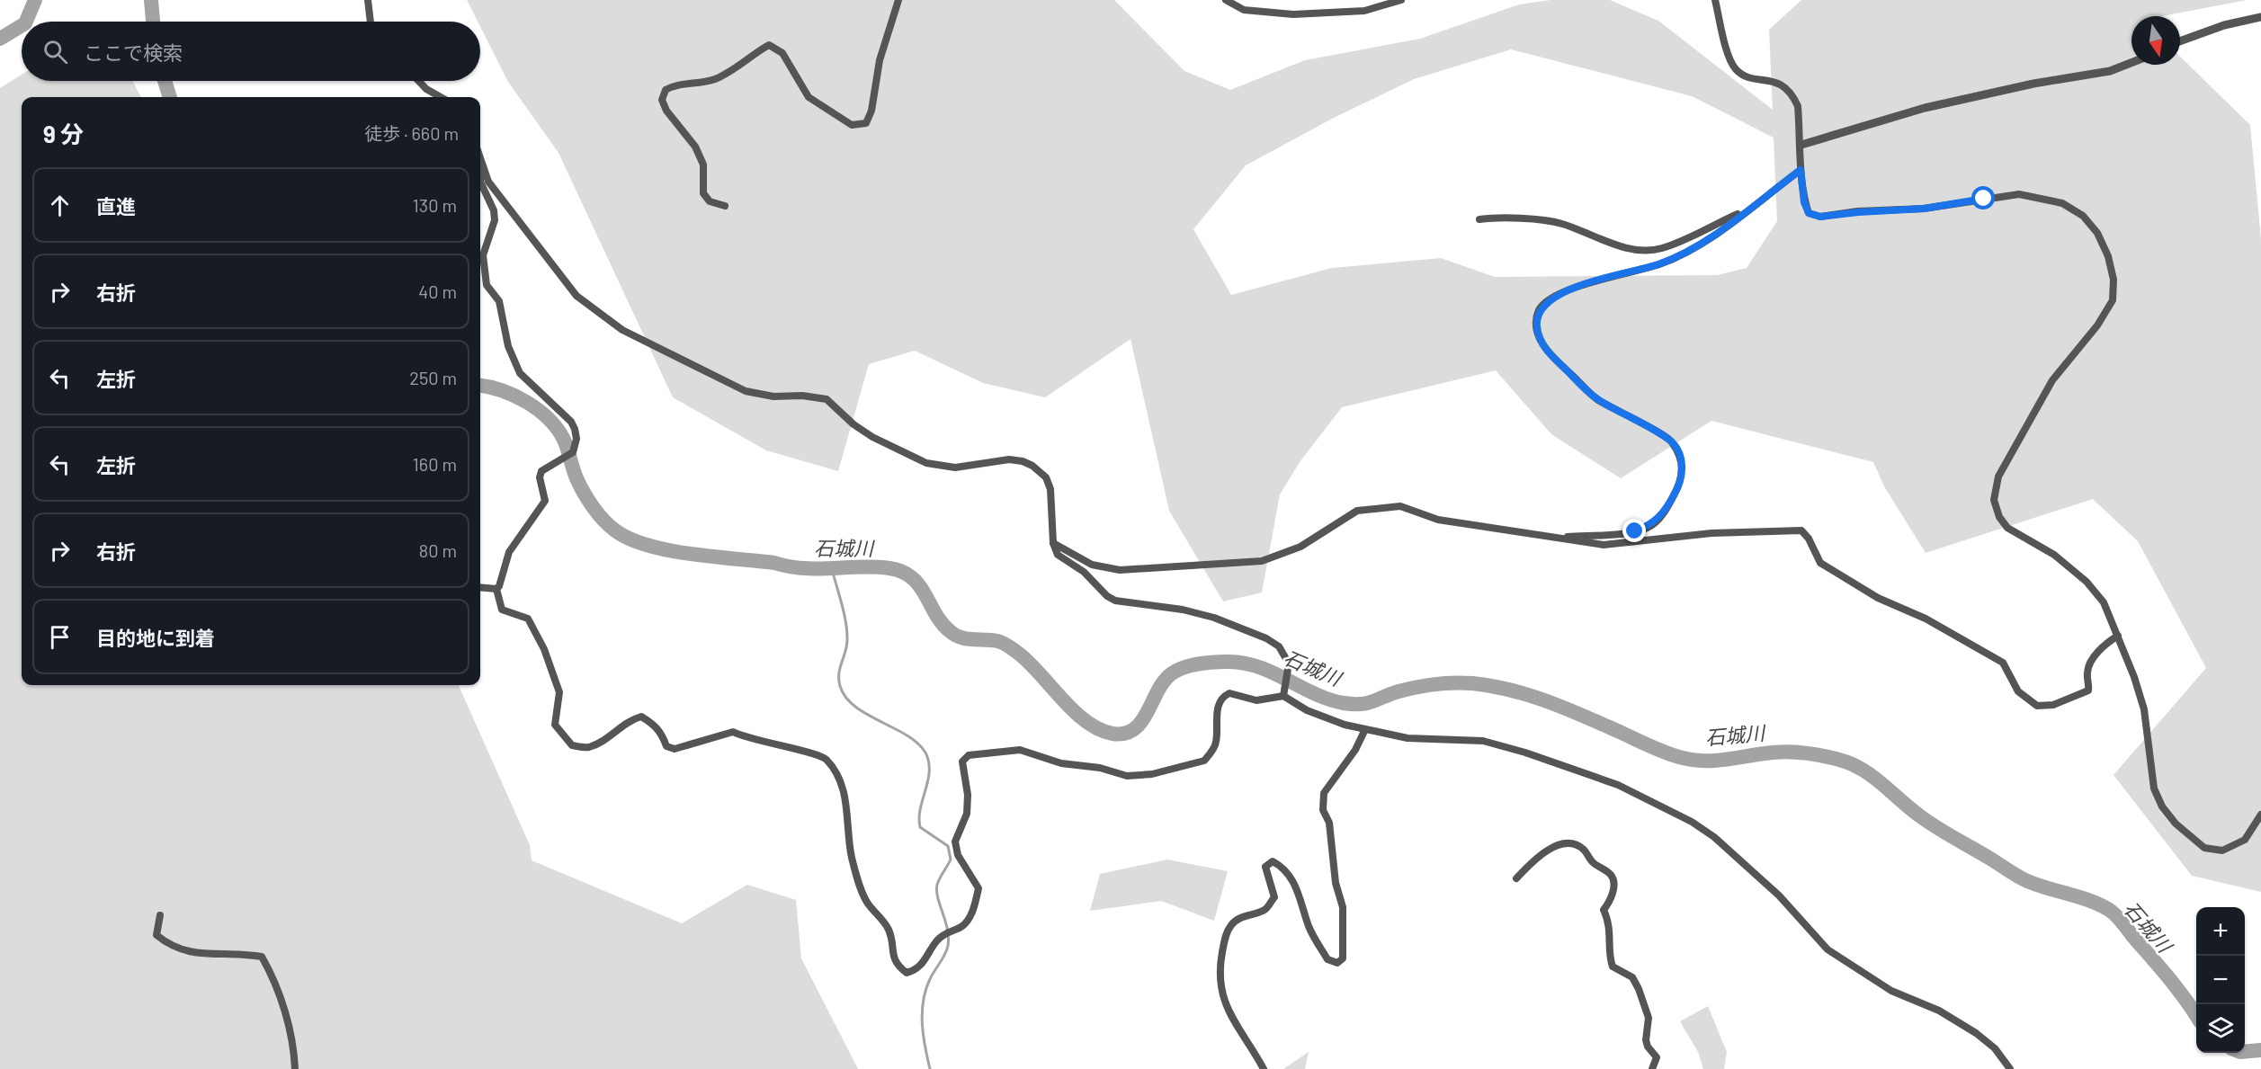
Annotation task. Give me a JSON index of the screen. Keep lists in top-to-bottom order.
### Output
{
  "water": ["石城川"],
  "north": "bottom",
  "page": {
    "search": "ここで検索",
    "heading": ["9 分", "徒歩 · 660 m"],
    "list": [
      ["直進", "130 m"],
      ["右折", "40 m"],
      ["左折", "250 m"],
      ["左折", "160 m"],
      ["右折", "80 m"],
      "目的地に到着"
    ],
    "map_buttons": ["+", "−"]
  }
}
